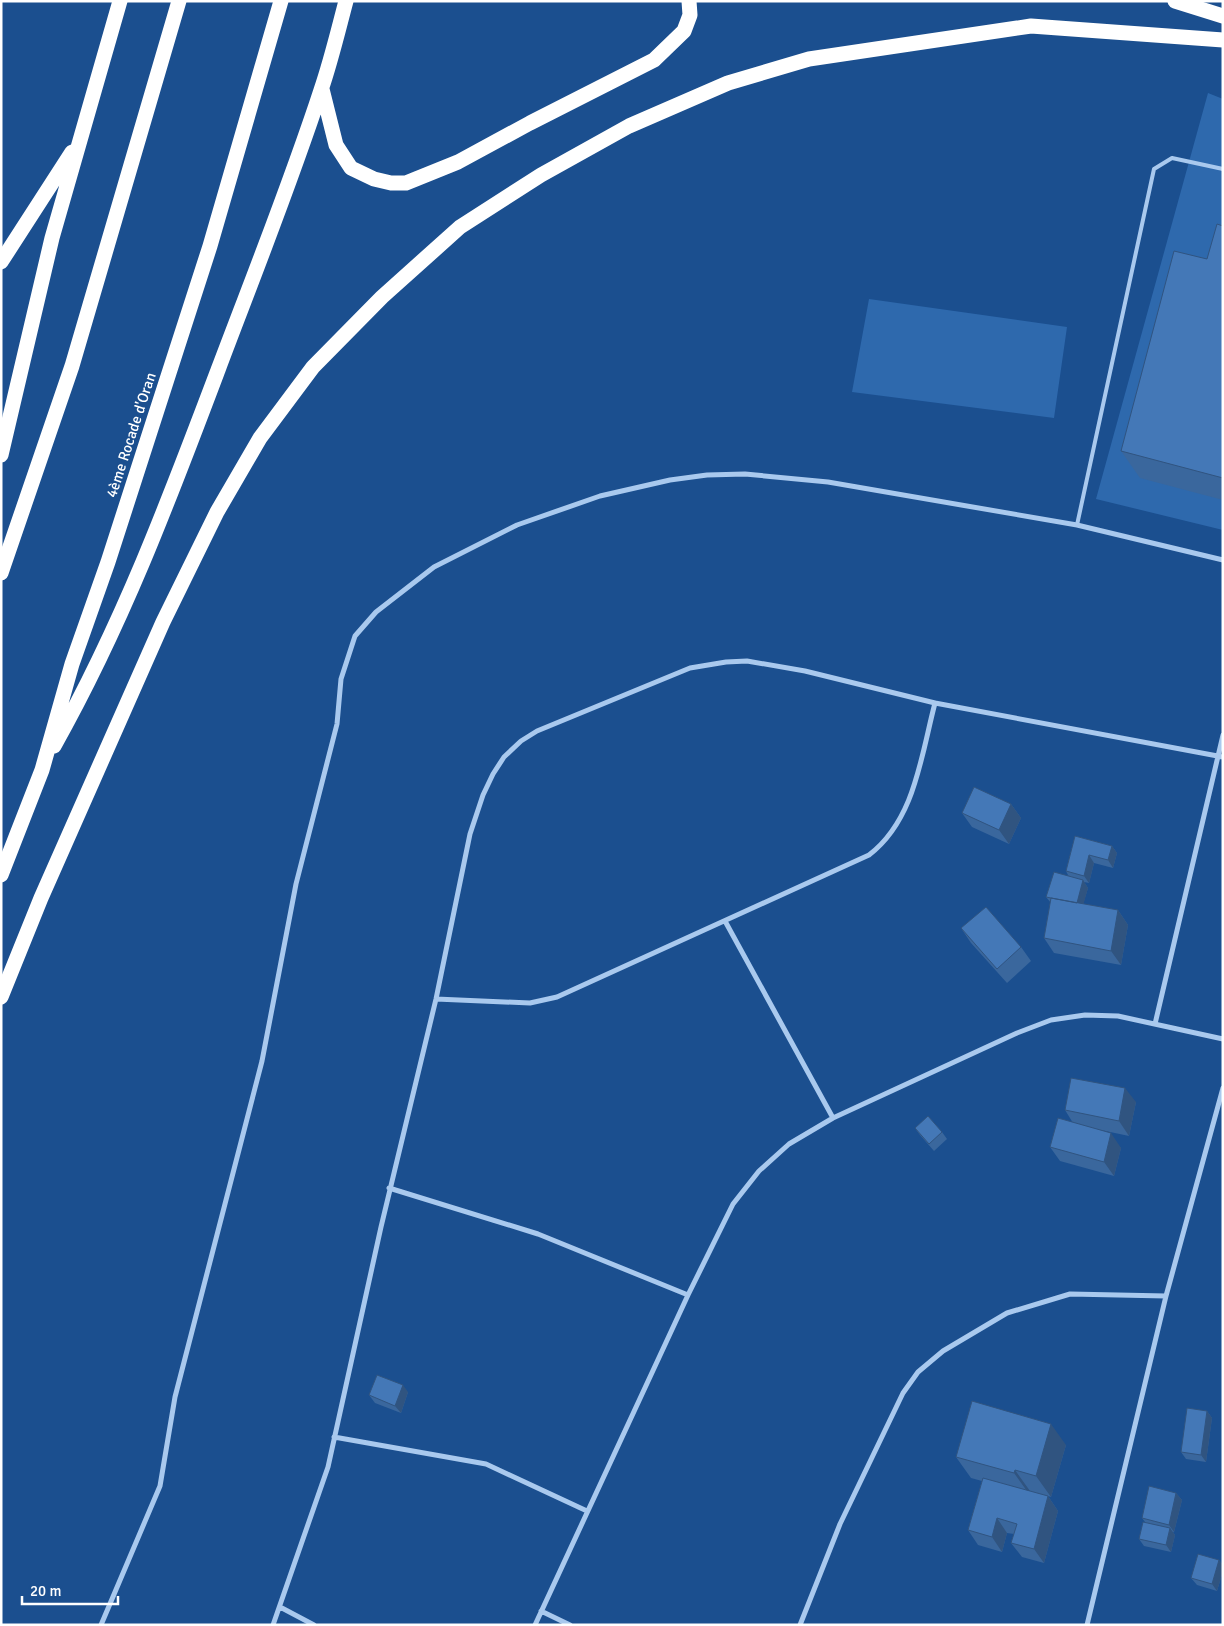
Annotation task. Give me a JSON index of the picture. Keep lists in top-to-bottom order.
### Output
{
  "streets": {
    "highway": ["4ème Rocade d'Oran"]
  },
  "scale_bar": "20 m"
}
